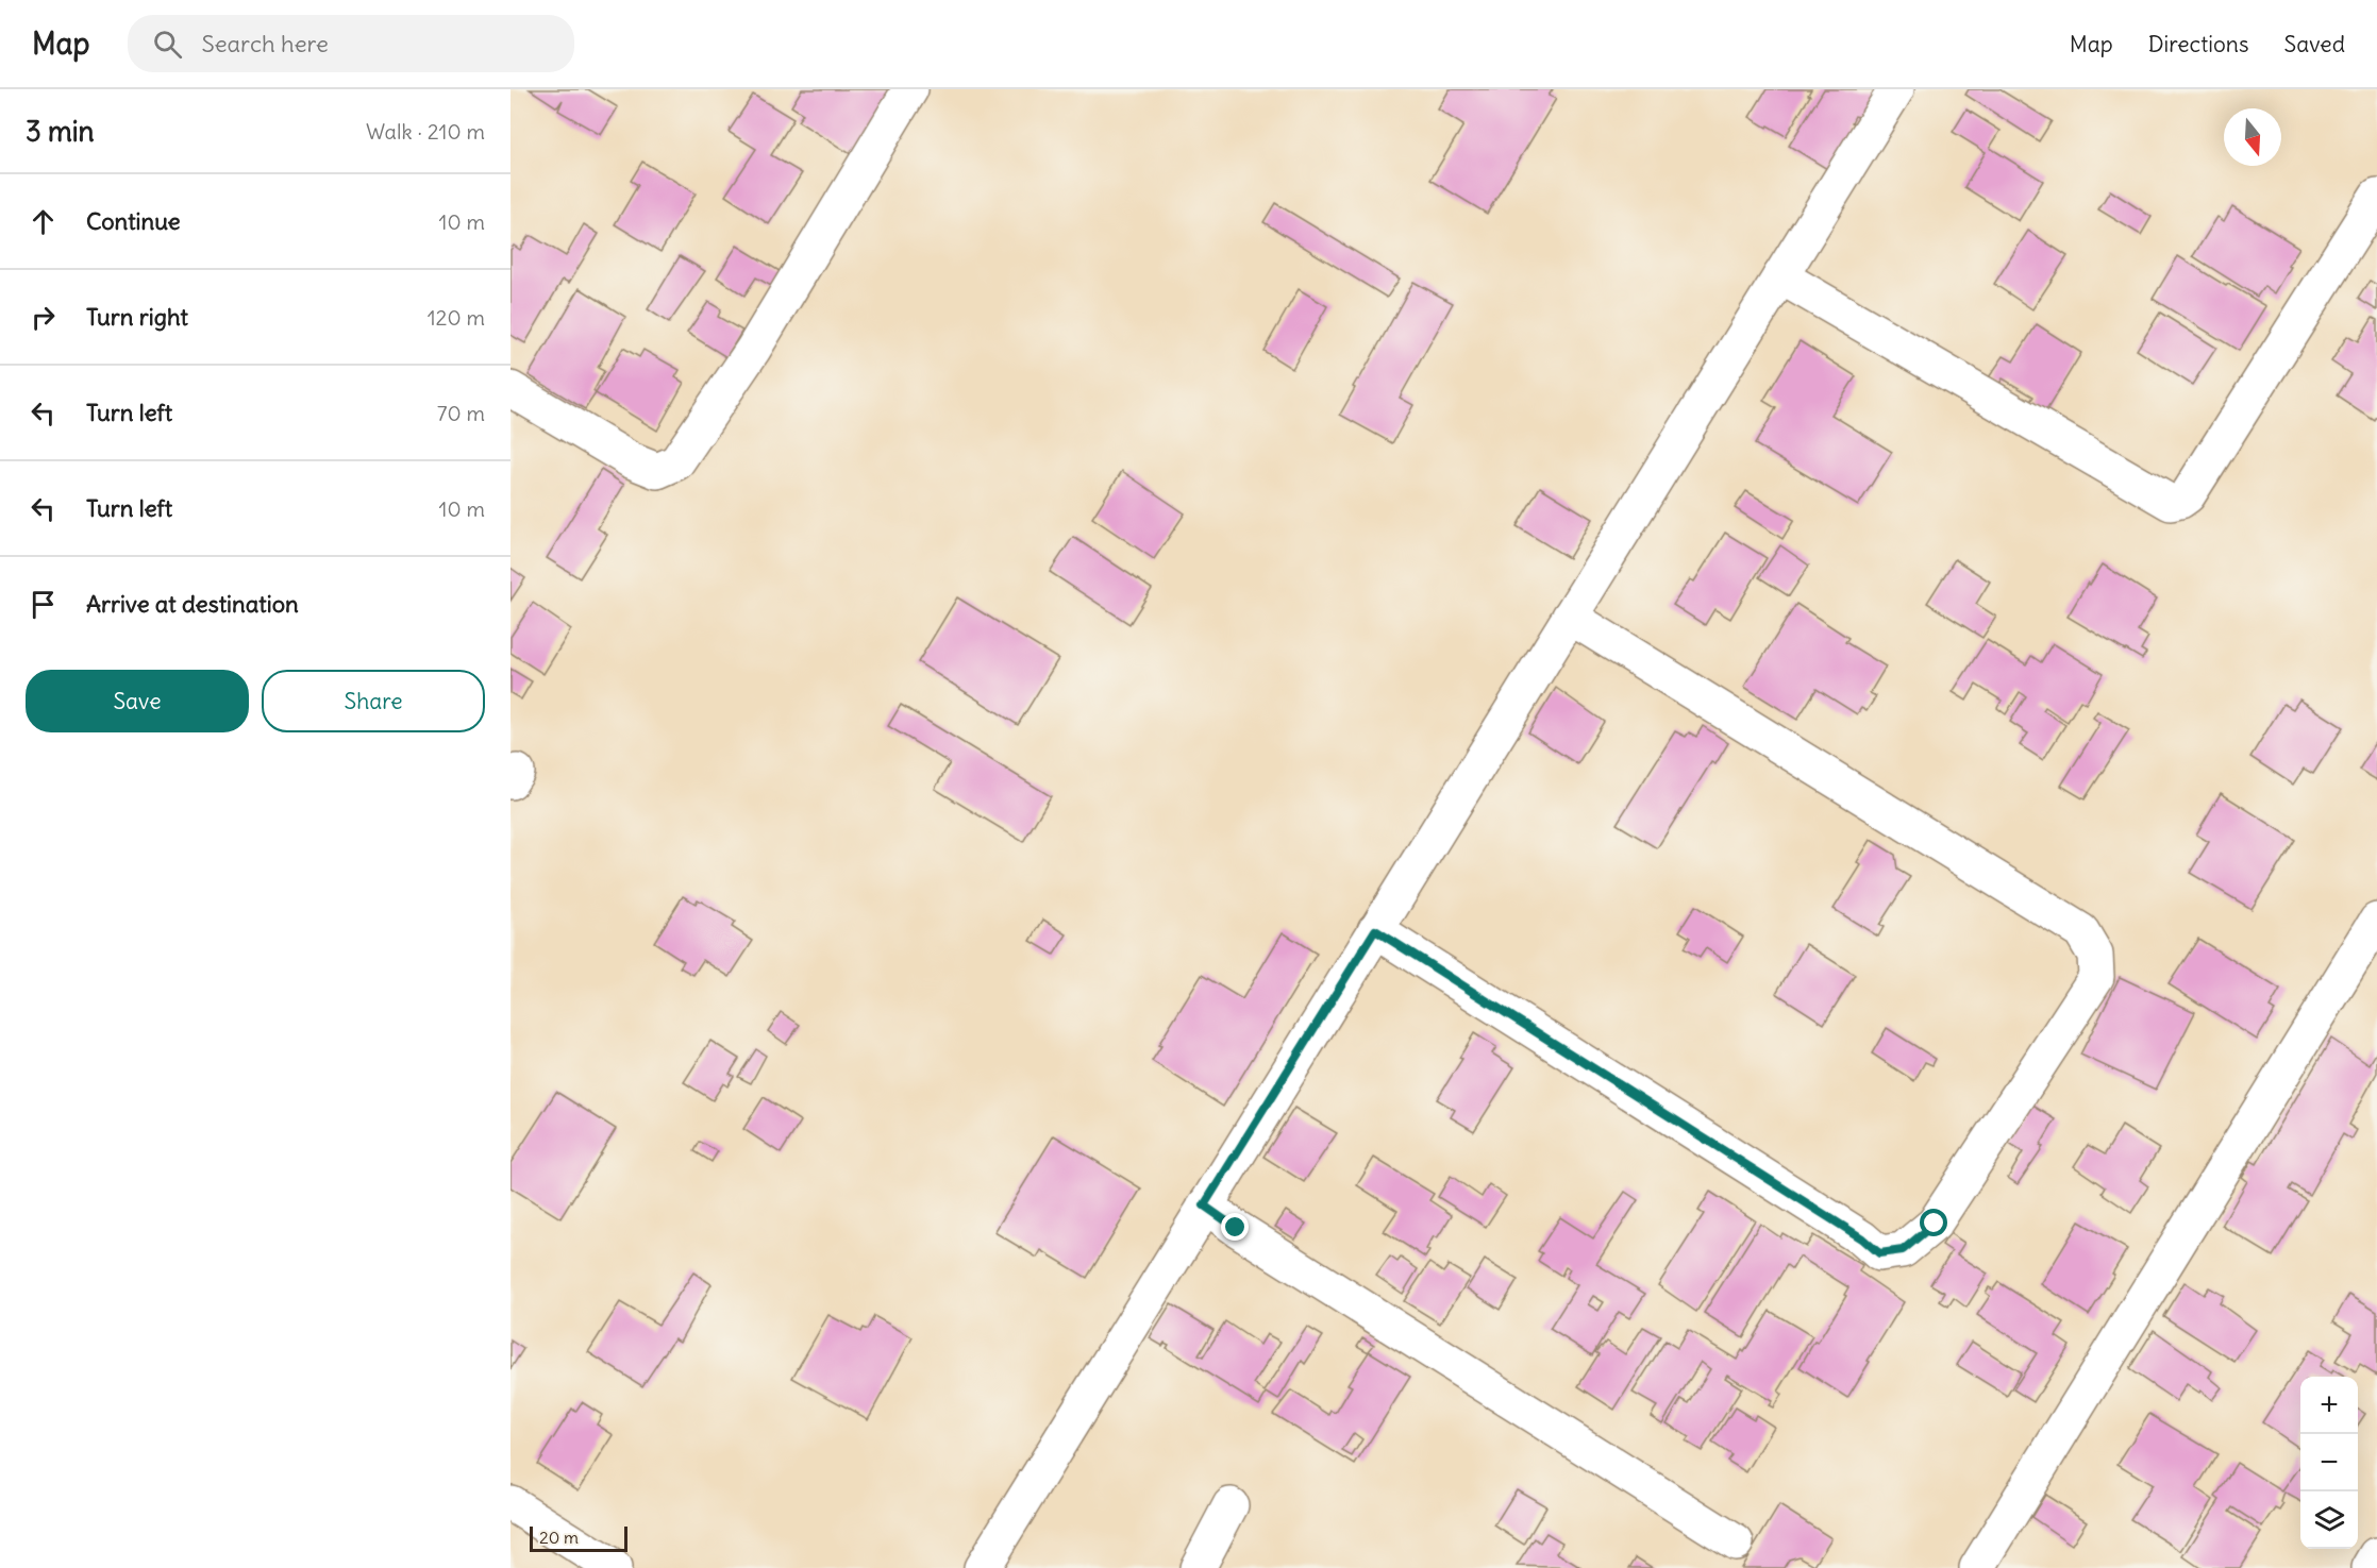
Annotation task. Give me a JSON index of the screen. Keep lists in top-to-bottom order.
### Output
{
  "scale_bar": "20 m",
  "north": "bottom",
  "page": {
    "header": "Map",
    "search": "Search here",
    "nav": ["Map", "Directions", "Saved"],
    "heading": ["3 min", "Walk · 210 m"],
    "list": [
      ["Continue", "10 m"],
      ["Turn right", "120 m"],
      ["Turn left", "70 m"],
      ["Turn left", "10 m"],
      "Arrive at destination"
    ],
    "buttons": ["Save", "Share"],
    "map_buttons": ["+", "−"],
    "scale": "20 m"
  }
}
